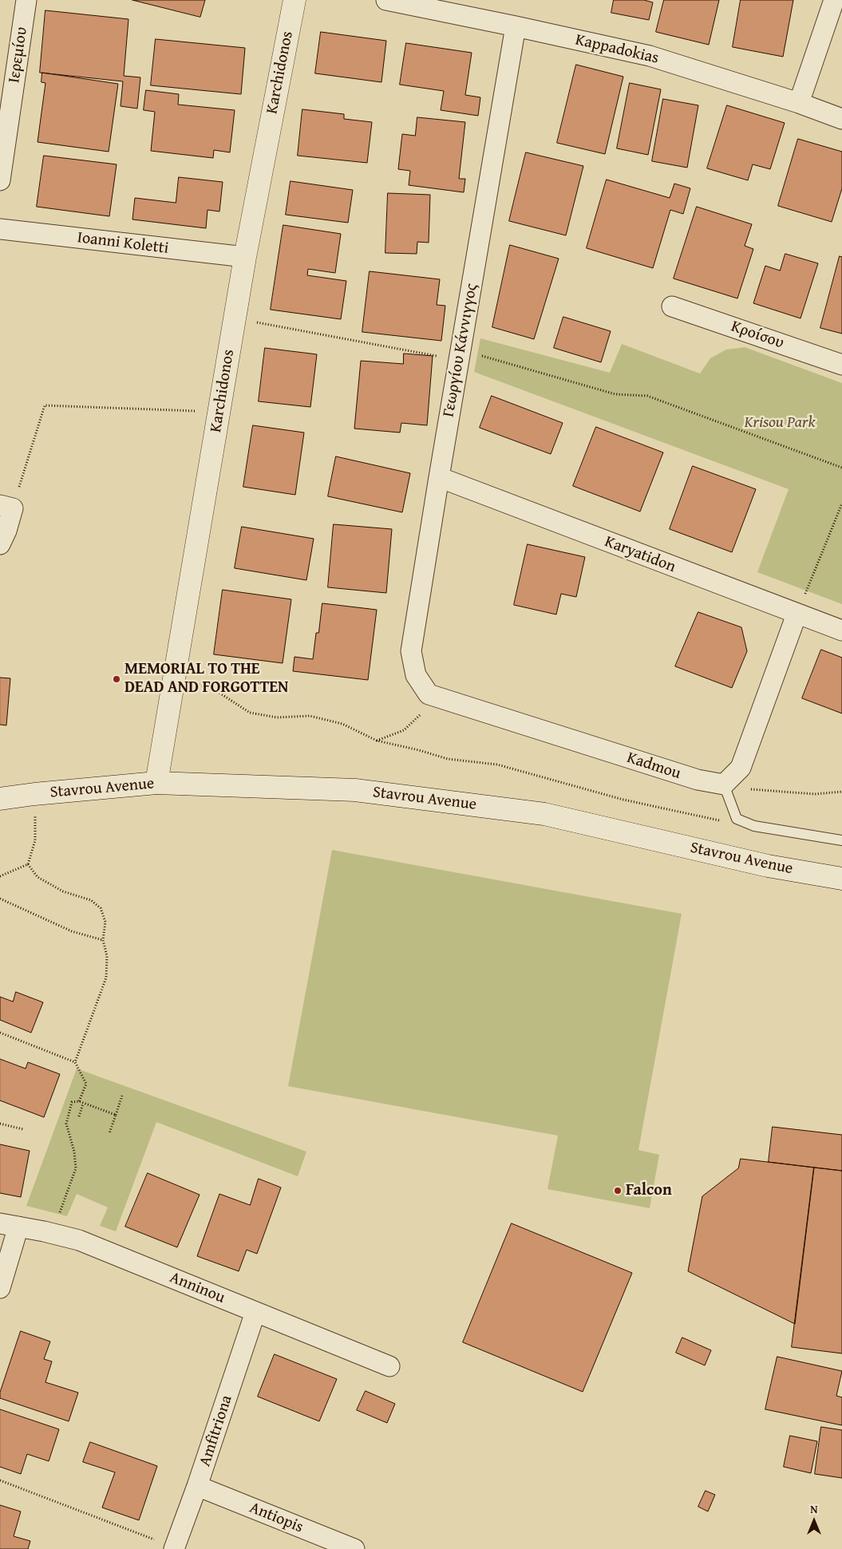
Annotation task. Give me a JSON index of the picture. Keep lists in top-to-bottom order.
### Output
{
  "streets": {
    "main road": ["Karchidonos", "Stavrou Avenue"],
    "street": [
      "Kappadokias",
      "Ιερεμίου",
      "Ioanni Koletti",
      "Κροίσου",
      "Γεωργίου Κάννιγγος",
      "Karyatidon",
      "Kadmou",
      "Anninou",
      "Amfitriona",
      "Antiopis"
    ]
  },
  "crossings": [
    ["Kappadokias", "Γεωργίου Κάννιγγος"],
    ["Karchidonos", "Ioanni Koletti"],
    ["Karchidonos", "Stavrou Avenue"],
    ["Γεωργίου Κάννιγγος", "Karyatidon"],
    ["Γεωργίου Κάννιγγος", "Kadmou"],
    ["Anninou", "Amfitriona"],
    ["Amfitriona", "Antiopis"]
  ],
  "parks": ["Krisou Park"],
  "places": ["MEMORIAL TO THE DEAD AND FORGOTTEN", "Falcon"],
  "north": "top"
}
